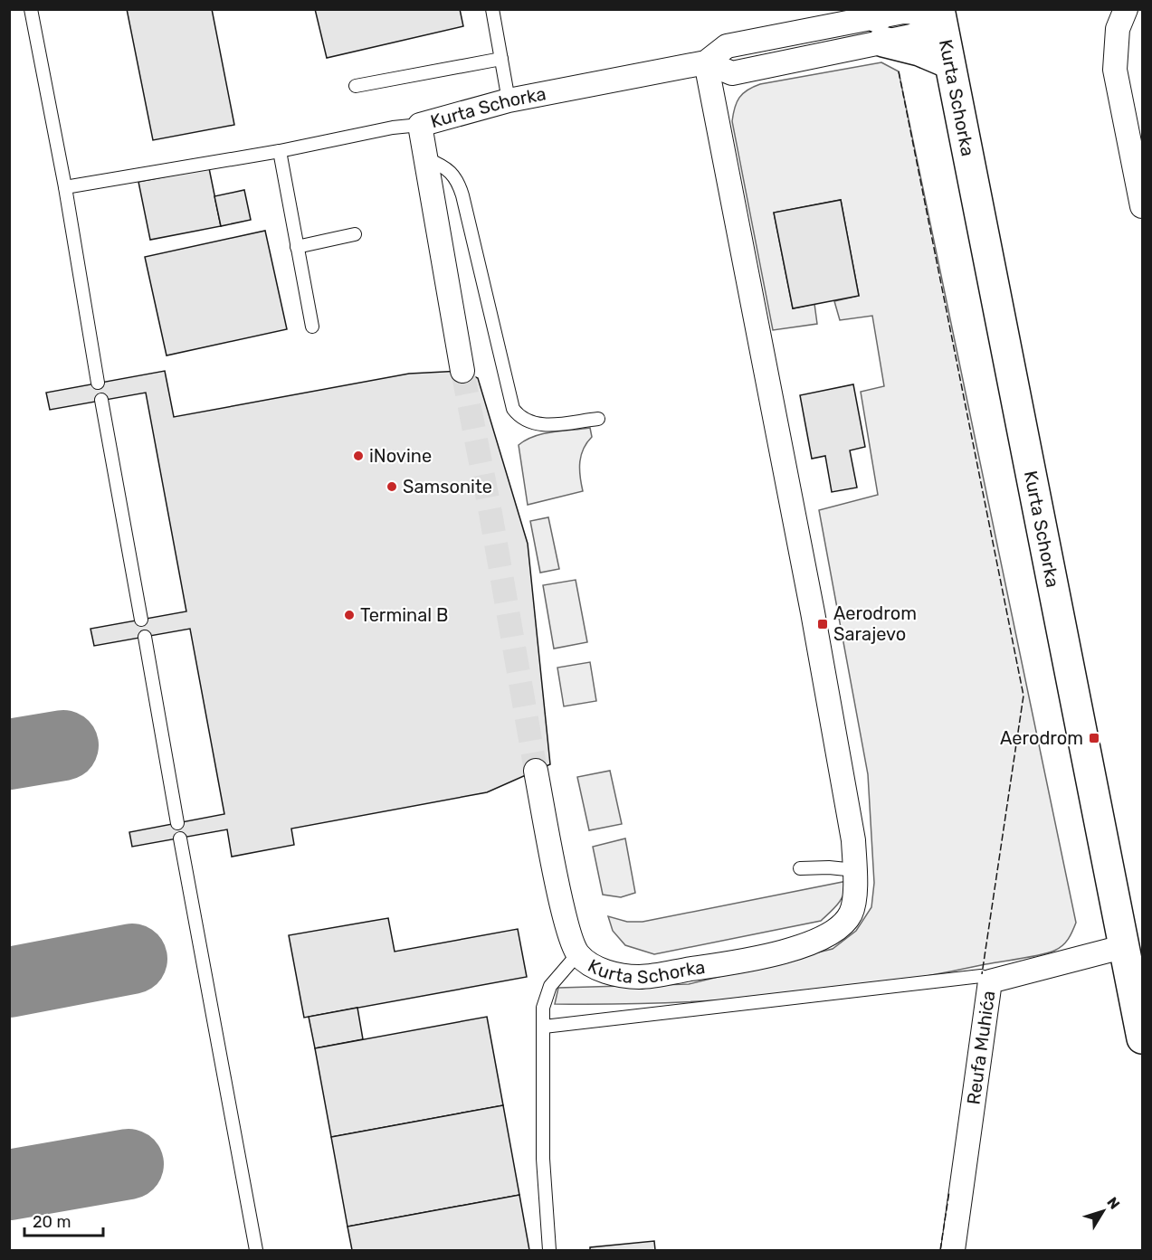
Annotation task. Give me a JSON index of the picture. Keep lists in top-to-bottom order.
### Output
{
  "streets": {
    "main road": ["Kurta Schorka"],
    "street": ["Reufa Muhića"]
  },
  "crossings": [
    ["Kurta Schorka", "Reufa Muhića"]
  ],
  "places": {
    "other": ["iNovine", "Samsonite", "Terminal B"],
    "transit": ["Aerodrom Sarajevo", "Aerodrom"]
  },
  "scale_bar": "20 m",
  "north": "top right"
}
